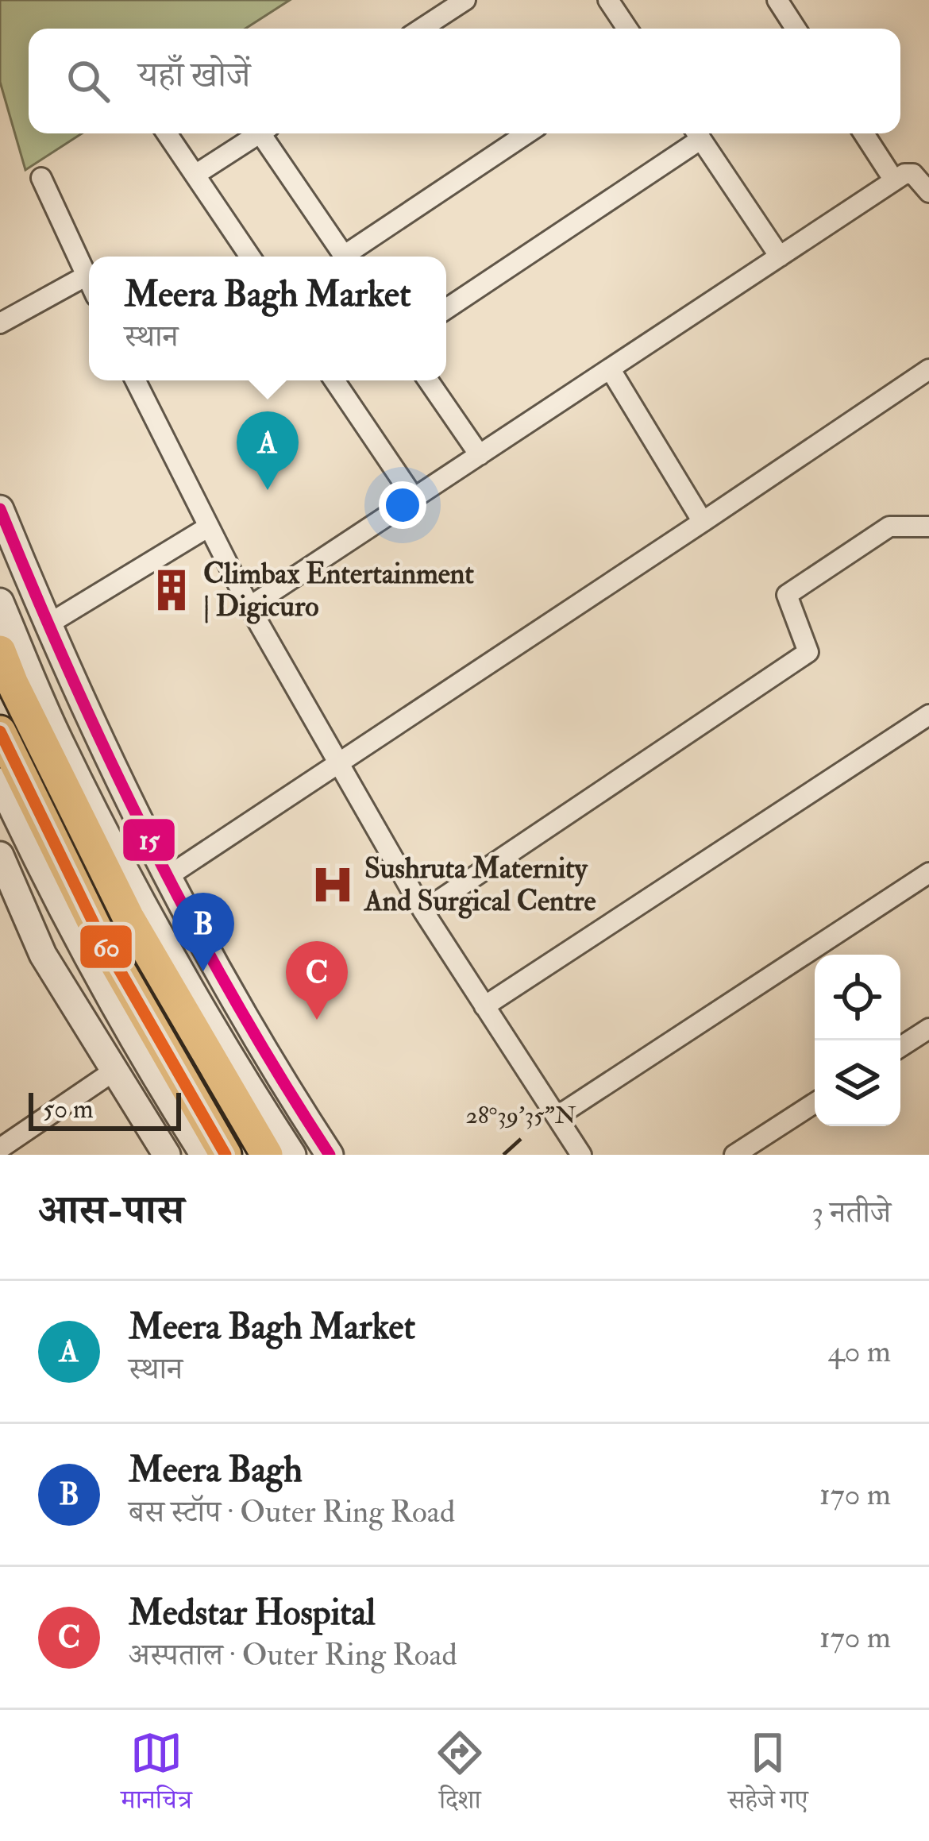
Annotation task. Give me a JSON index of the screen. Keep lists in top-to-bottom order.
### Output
{
  "places": {
    "building": ["Climbax Entertainment | Digicuro"],
    "hospital": ["Sushruta Maternity And Surgical Centre"]
  },
  "lines": ["transit line 15", "transit line 60"],
  "scale_bar": "50 m",
  "page": {
    "search": "यहाँ खोजें",
    "popup": ["Meera Bagh Market", "स्थान"],
    "pins": ["A", "B", "C"],
    "scale": "50 m",
    "heading": ["आस-पास", "3 नतीजे"],
    "list": [
      {
        "mark": "A",
        "name": "Meera Bagh Market",
        "note": "स्थान",
        "value": "40 m"
      },
      {
        "mark": "B",
        "name": "Meera Bagh",
        "note": "बस स्टॉप · Outer Ring Road",
        "value": "170 m"
      },
      {
        "mark": "C",
        "name": "Medstar Hospital",
        "note": "अस्पताल · Outer Ring Road",
        "value": "170 m"
      }
    ],
    "nav": ["मानचित्र", "दिशा", "सहेजे गए"]
  },
  "coordinates": ["28°39'35\"N"]
}
